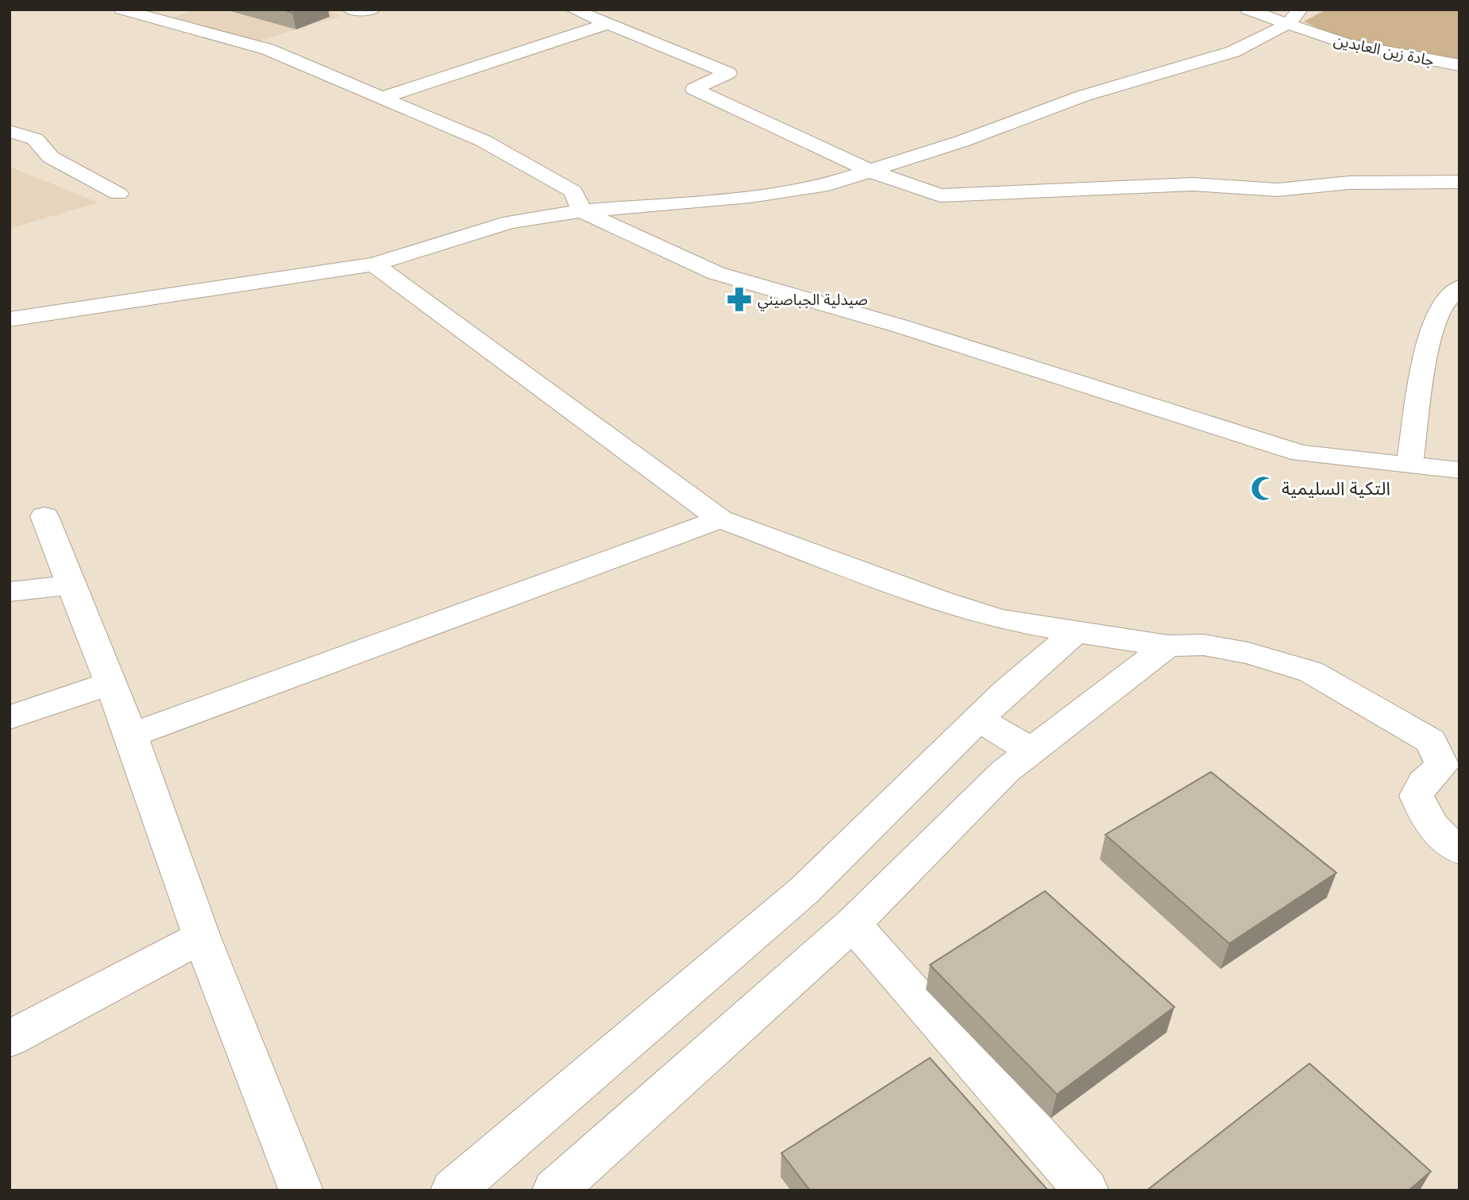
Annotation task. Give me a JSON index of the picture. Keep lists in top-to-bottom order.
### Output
{
  "streets": {
    "street": ["جادة زين العابدين"]
  },
  "places": {
    "pharmacy": ["صيدلية الجباصيني"],
    "mosque": ["التكية السليمية"]
  }
}
